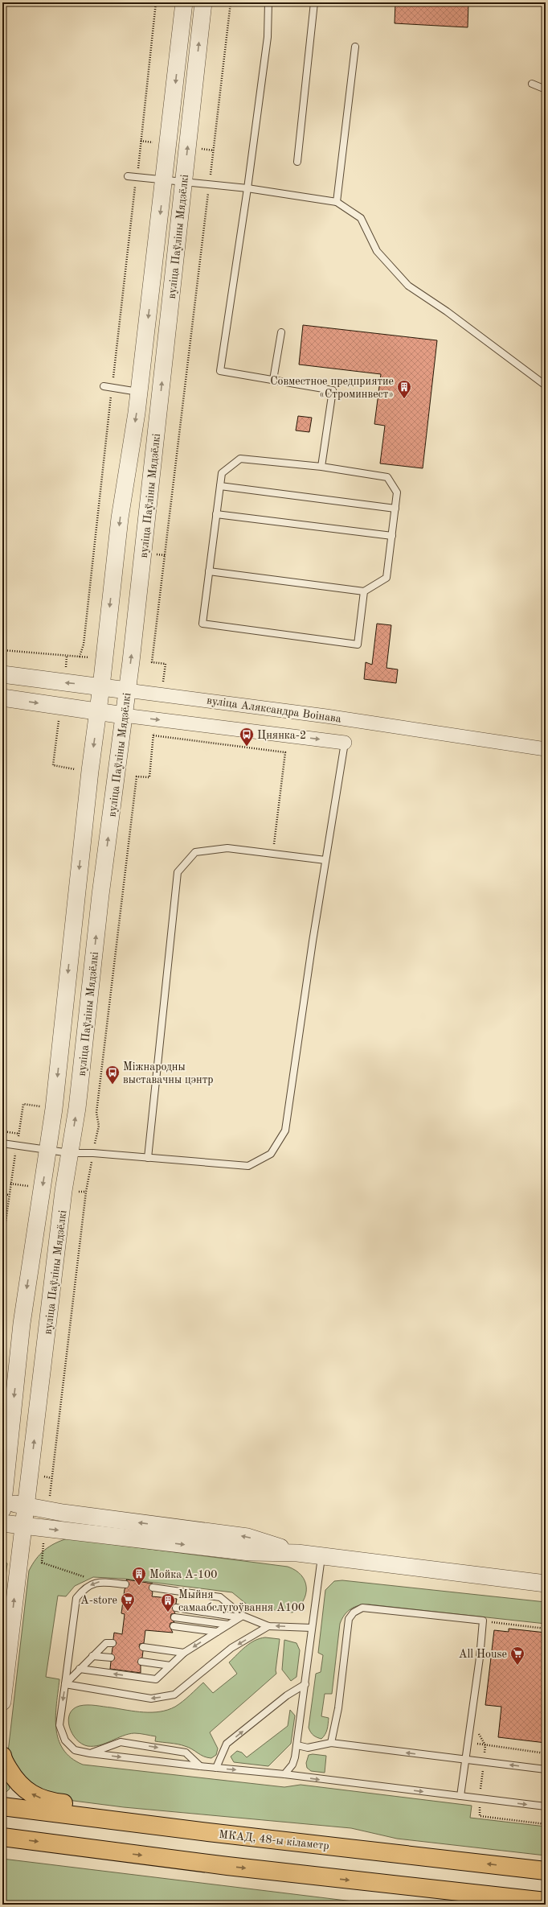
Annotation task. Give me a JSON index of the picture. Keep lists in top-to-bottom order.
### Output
{
  "streets": {
    "highway": ["МКАД, 48-ы кіламетр"],
    "street": ["вуліца Паўліны Мядзёлкі", "вуліца Аляксандра Воінава"]
  },
  "crossings": [
    ["вуліца Паўліны Мядзёлкі", "вуліца Аляксандра Воінава"]
  ],
  "places": {
    "building": ["Совместное предприятие «Строминвест»", "Мойка A-100", "Мыйня самаабслугоўвання A100"],
    "bus stop": ["Цнянка-2", "Міжнародны выставачны цэнтр"],
    "supermarket": ["А-store", "All House"]
  }
}
